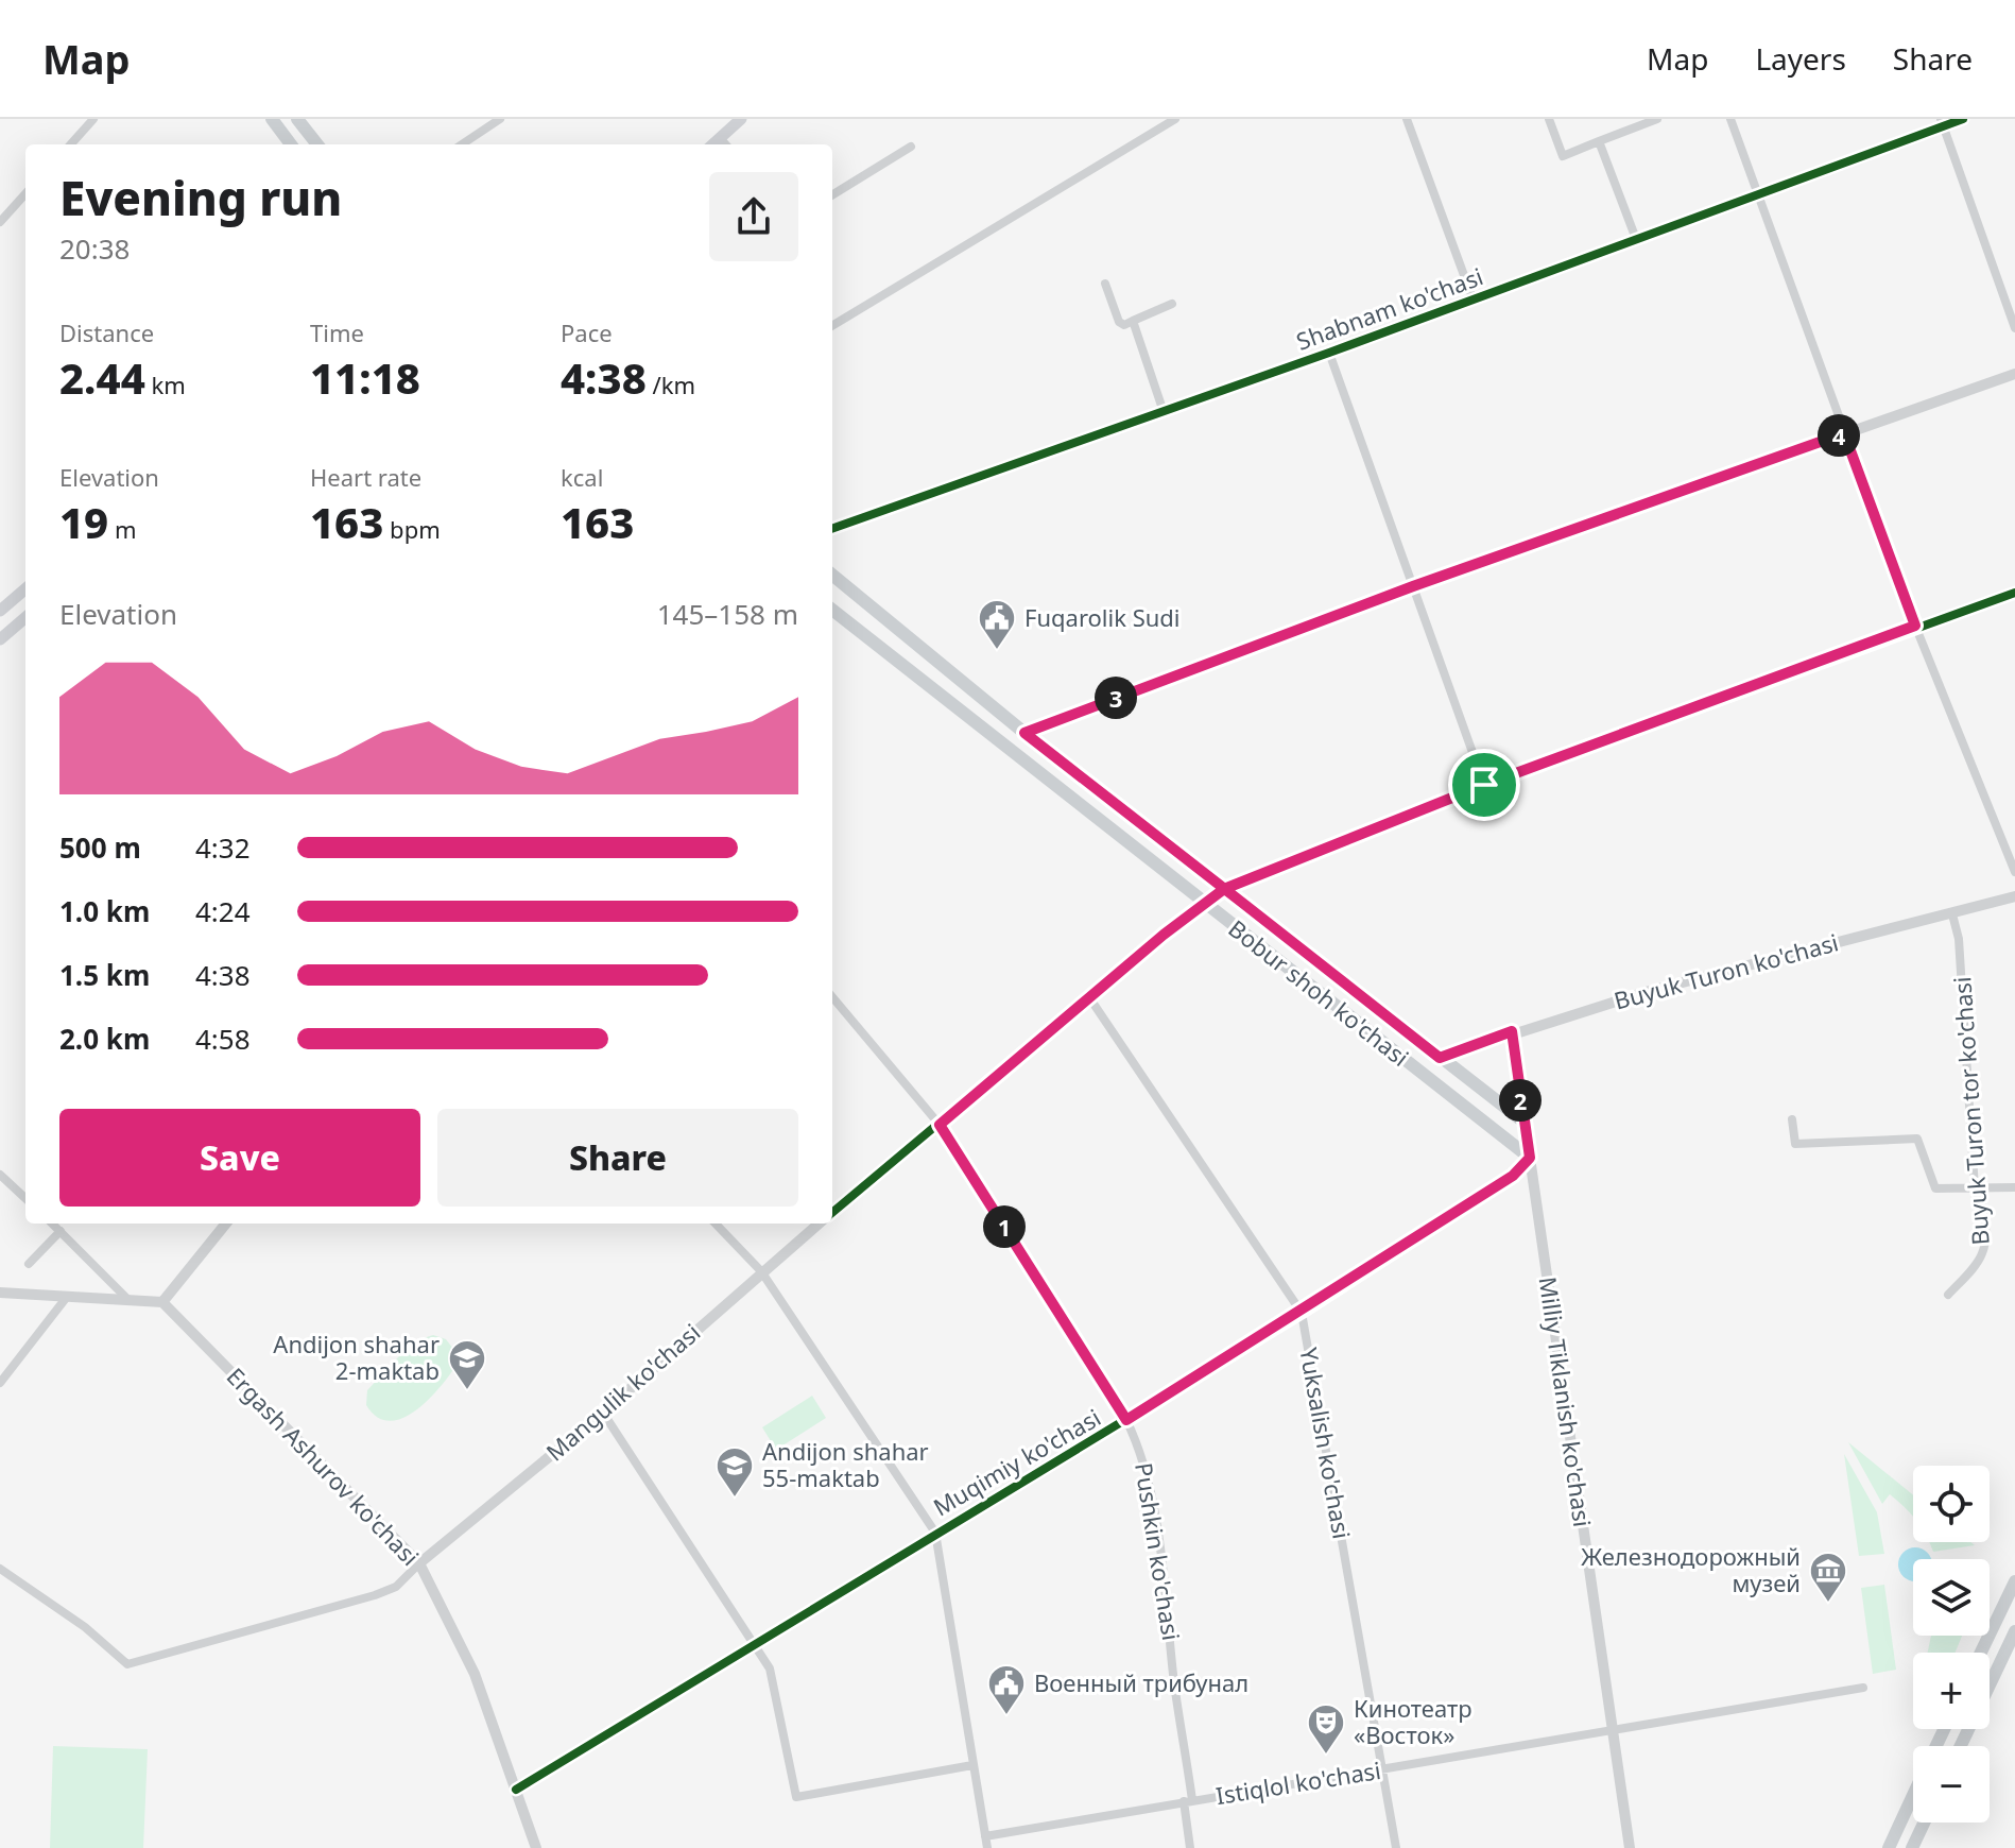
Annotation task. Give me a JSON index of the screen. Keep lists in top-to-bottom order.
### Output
{
  "streets": {
    "main road": ["Bobur shoh ko'chasi"],
    "street": [
      "Shabnam ko'chasi",
      "Buyuk Turon ko'chasi",
      "Buyuk Turon tor ko'chasi",
      "Mangulik ko'chasi",
      "Milliy Tiklanish ko'chasi",
      "Yuksalish ko'chasi",
      "Muqimiy ko'chasi",
      "Ergash Ashurov ko'chasi",
      "Pushkin ko'chasi",
      "Istiqlol ko'chasi"
    ]
  },
  "crossings": [
    ["Buyuk Turon ko'chasi", "Bobur shoh ko'chasi"],
    ["Buyuk Turon ko'chasi", "Buyuk Turon tor ko'chasi"],
    ["Bobur shoh ko'chasi", "Mangulik ko'chasi"],
    ["Bobur shoh ko'chasi", "Milliy Tiklanish ko'chasi"],
    ["Bobur shoh ko'chasi", "Muqimiy ko'chasi"],
    ["Mangulik ko'chasi", "Yuksalish ko'chasi"],
    ["Mangulik ko'chasi", "Ergash Ashurov ko'chasi"],
    ["Mangulik ko'chasi", "Pushkin ko'chasi"],
    ["Milliy Tiklanish ko'chasi", "Muqimiy ko'chasi"],
    ["Milliy Tiklanish ko'chasi", "Istiqlol ko'chasi"],
    ["Yuksalish ko'chasi", "Muqimiy ko'chasi"],
    ["Yuksalish ko'chasi", "Istiqlol ko'chasi"],
    ["Muqimiy ko'chasi", "Ergash Ashurov ko'chasi"],
    ["Muqimiy ko'chasi", "Pushkin ko'chasi"],
    ["Pushkin ko'chasi", "Istiqlol ko'chasi"]
  ],
  "places": {
    "public building": ["Fuqarolik Sudi", "Военный трибунал"],
    "school or university": ["Andijon shahar 2-maktab", "Andijon shahar 55-maktab"],
    "museum": ["Железнодорожный музей"],
    "theatre": ["Кинотеатр «Восток»"]
  },
  "page": {
    "header": "Map",
    "nav": ["Map", "Layers", "Share"],
    "heading": ["Evening run", "20:38"],
    "stats": [
      ["Distance", "2.44 km"],
      ["Time", "11:18"],
      ["Pace", "4:38 /km"],
      ["Elevation", "19 m"],
      ["Heart rate", "163 bpm"],
      ["kcal", "163"]
    ],
    "pins": [
      "4",
      "3",
      "2",
      "1"
    ],
    "chart": ["Elevation", "145–158 m"],
    "list": [
      {
        "name": "500 m",
        "note": "4:32"
      },
      {
        "name": "1.0 km",
        "note": "4:24"
      },
      {
        "name": "1.5 km",
        "note": "4:38"
      },
      {
        "name": "2.0 km",
        "note": "4:58"
      }
    ],
    "buttons": ["Save", "Share"],
    "map_buttons": ["+", "−"]
  }
}
